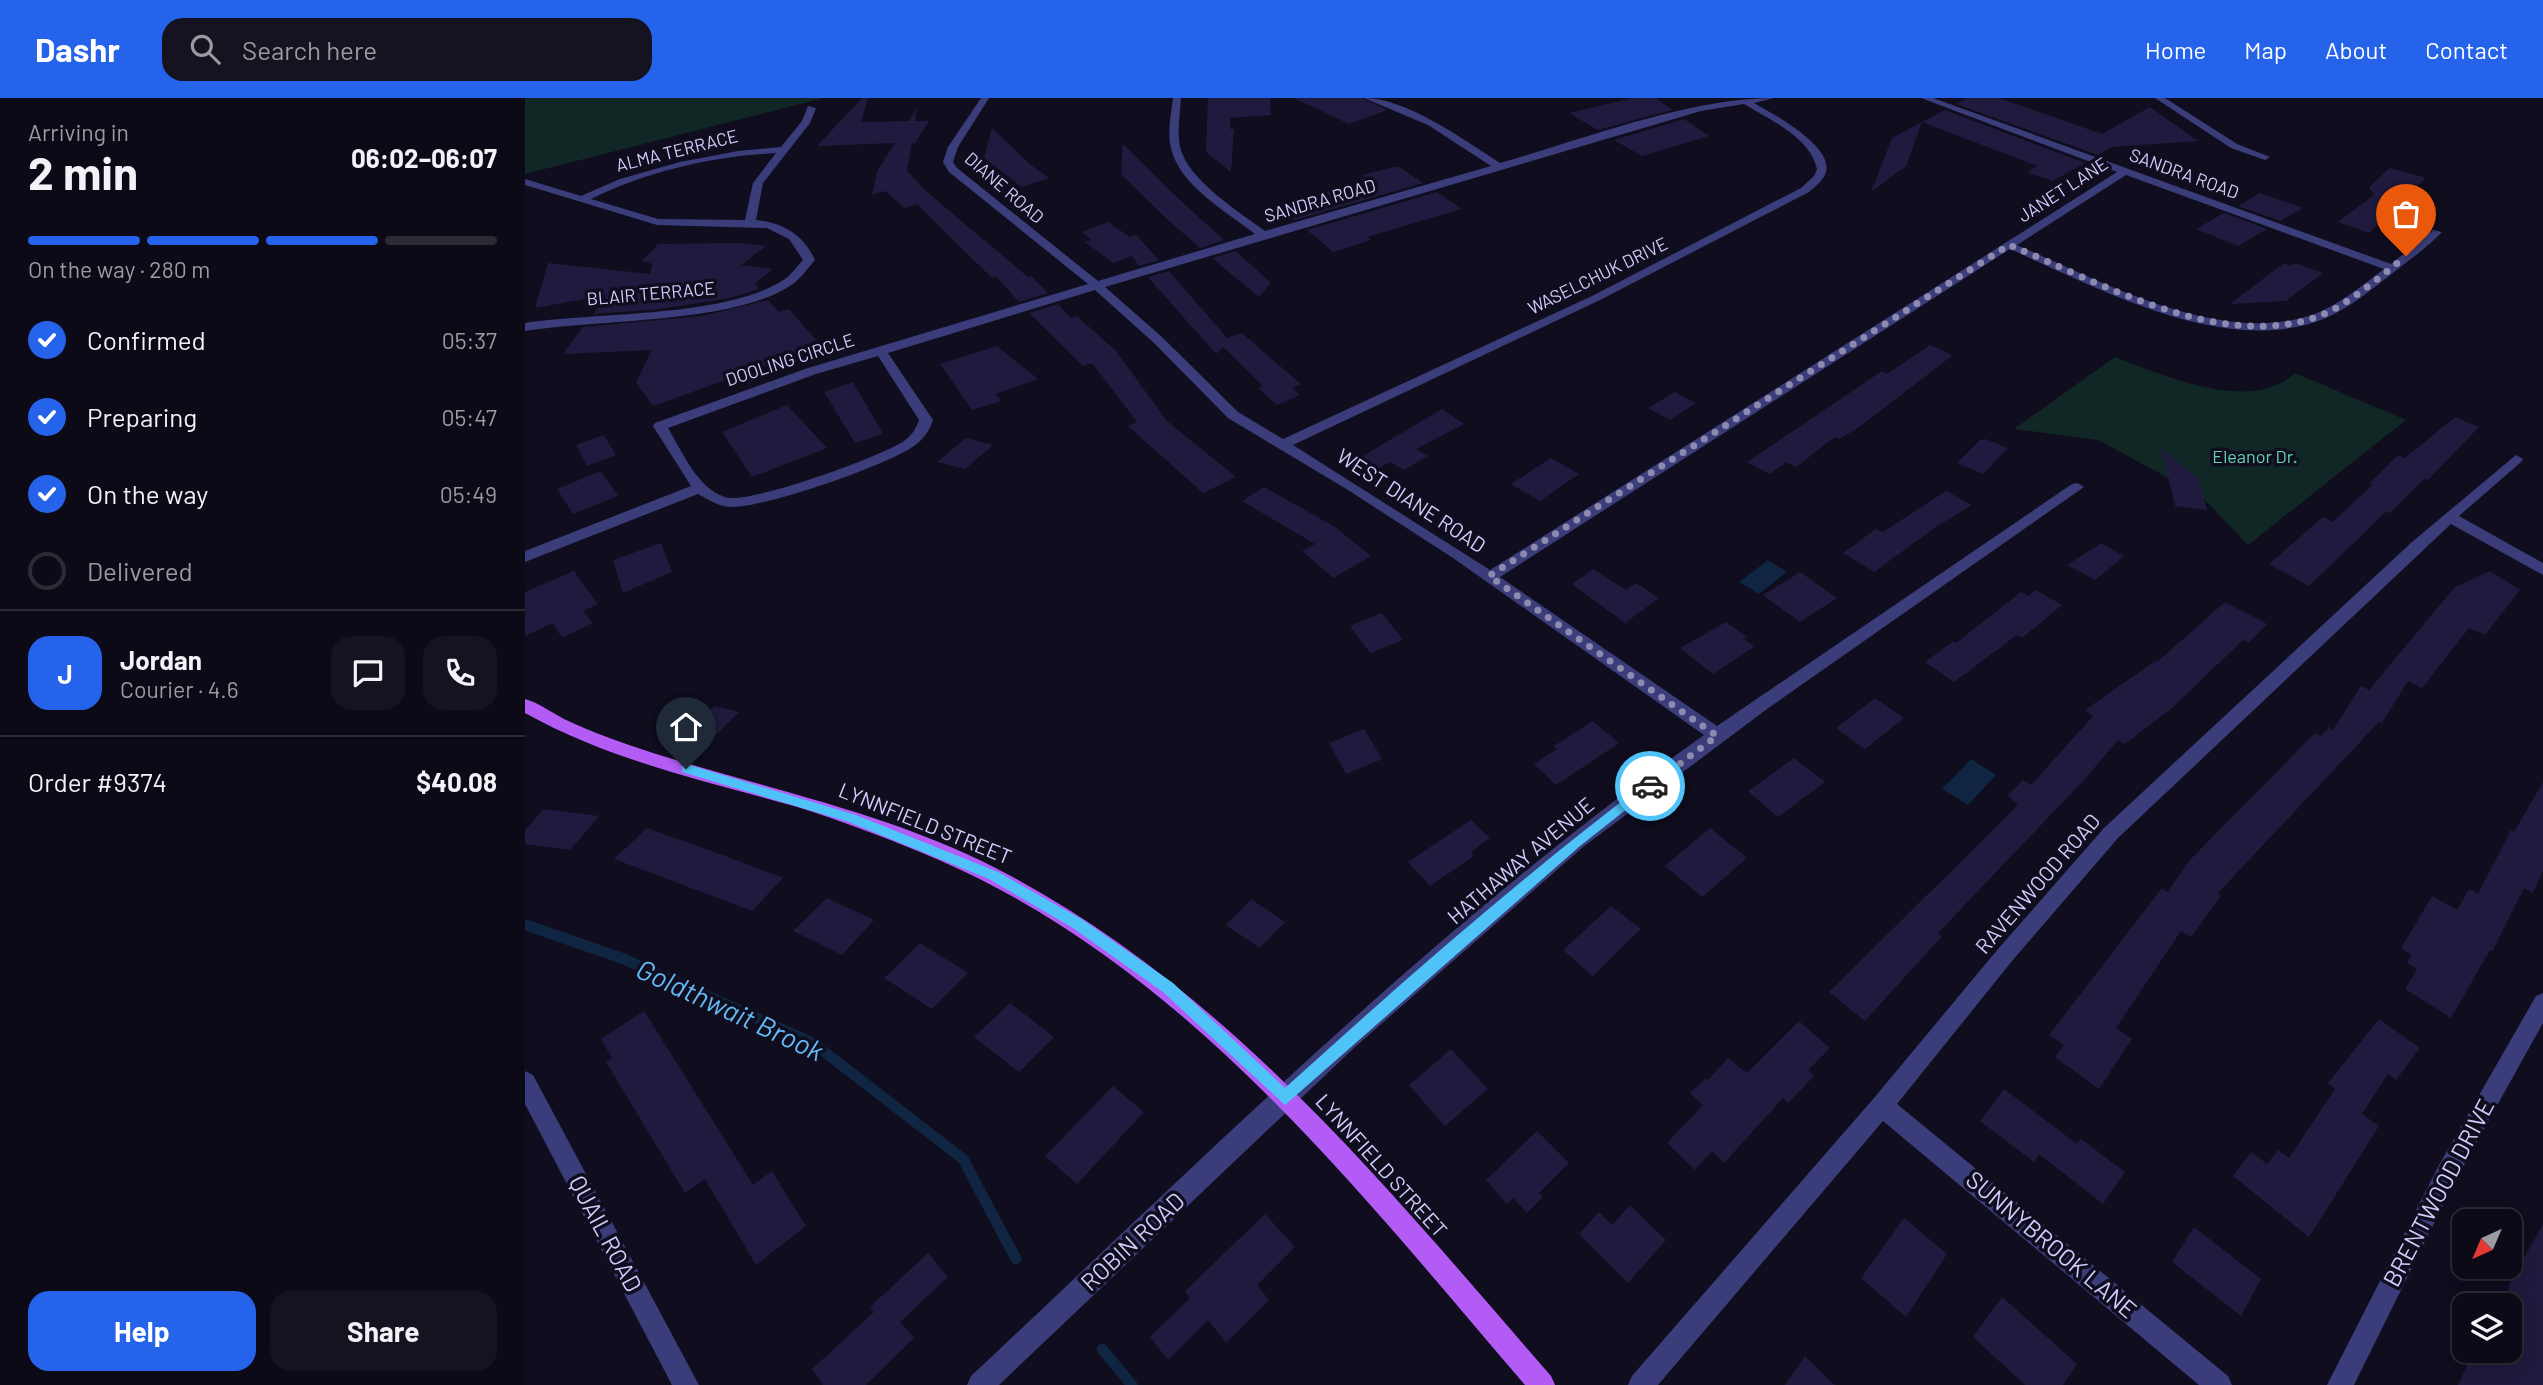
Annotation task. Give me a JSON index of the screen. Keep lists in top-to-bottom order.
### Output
{
  "streets": {
    "main road": ["LYNNFIELD STREET"],
    "street": [
      "ALMA TERRACE",
      "SANDRA ROAD",
      "DIANE ROAD",
      "JANET LANE",
      "WASELCHUK DRIVE",
      "BLAIR TERRACE",
      "DOOLING CIRCLE",
      "WEST DIANE ROAD",
      "HATHAWAY AVENUE",
      "RAVENWOOD ROAD",
      "BRENTWOOD DRIVE",
      "QUAIL ROAD",
      "ROBIN ROAD",
      "SUNNYBROOK LANE"
    ]
  },
  "crossings": [
    ["SANDRA ROAD", "DIANE ROAD"],
    ["SANDRA ROAD", "JANET LANE"],
    ["SANDRA ROAD", "WASELCHUK DRIVE"],
    ["SANDRA ROAD", "DOOLING CIRCLE"],
    ["SANDRA ROAD", "WEST DIANE ROAD"],
    ["DIANE ROAD", "WEST DIANE ROAD"],
    ["JANET LANE", "WEST DIANE ROAD"],
    ["WASELCHUK DRIVE", "WEST DIANE ROAD"],
    ["WEST DIANE ROAD", "HATHAWAY AVENUE"],
    ["LYNNFIELD STREET", "HATHAWAY AVENUE"],
    ["LYNNFIELD STREET", "ROBIN ROAD"],
    ["HATHAWAY AVENUE", "ROBIN ROAD"],
    ["RAVENWOOD ROAD", "SUNNYBROOK LANE"]
  ],
  "water": ["Goldthwait Brook"],
  "parks": ["Eleanor Dr."],
  "north": "bottom left",
  "page": {
    "header": "Dashr",
    "search": "Search here",
    "nav": [
      "Home",
      "Map",
      "About",
      "Contact"
    ],
    "heading": ["2 min", "Arriving in", "06:02–06:07"],
    "panel": [
      "Jordan",
      "Courier · 4.6",
      "Order #9374",
      "$40.08"
    ],
    "bar": "On the way · 280 m",
    "list": [
      ["Confirmed", "05:37"],
      ["Preparing", "05:47"],
      ["On the way", "05:49"],
      "Delivered"
    ],
    "round": "J",
    "buttons": ["Help", "Share"]
  }
}
